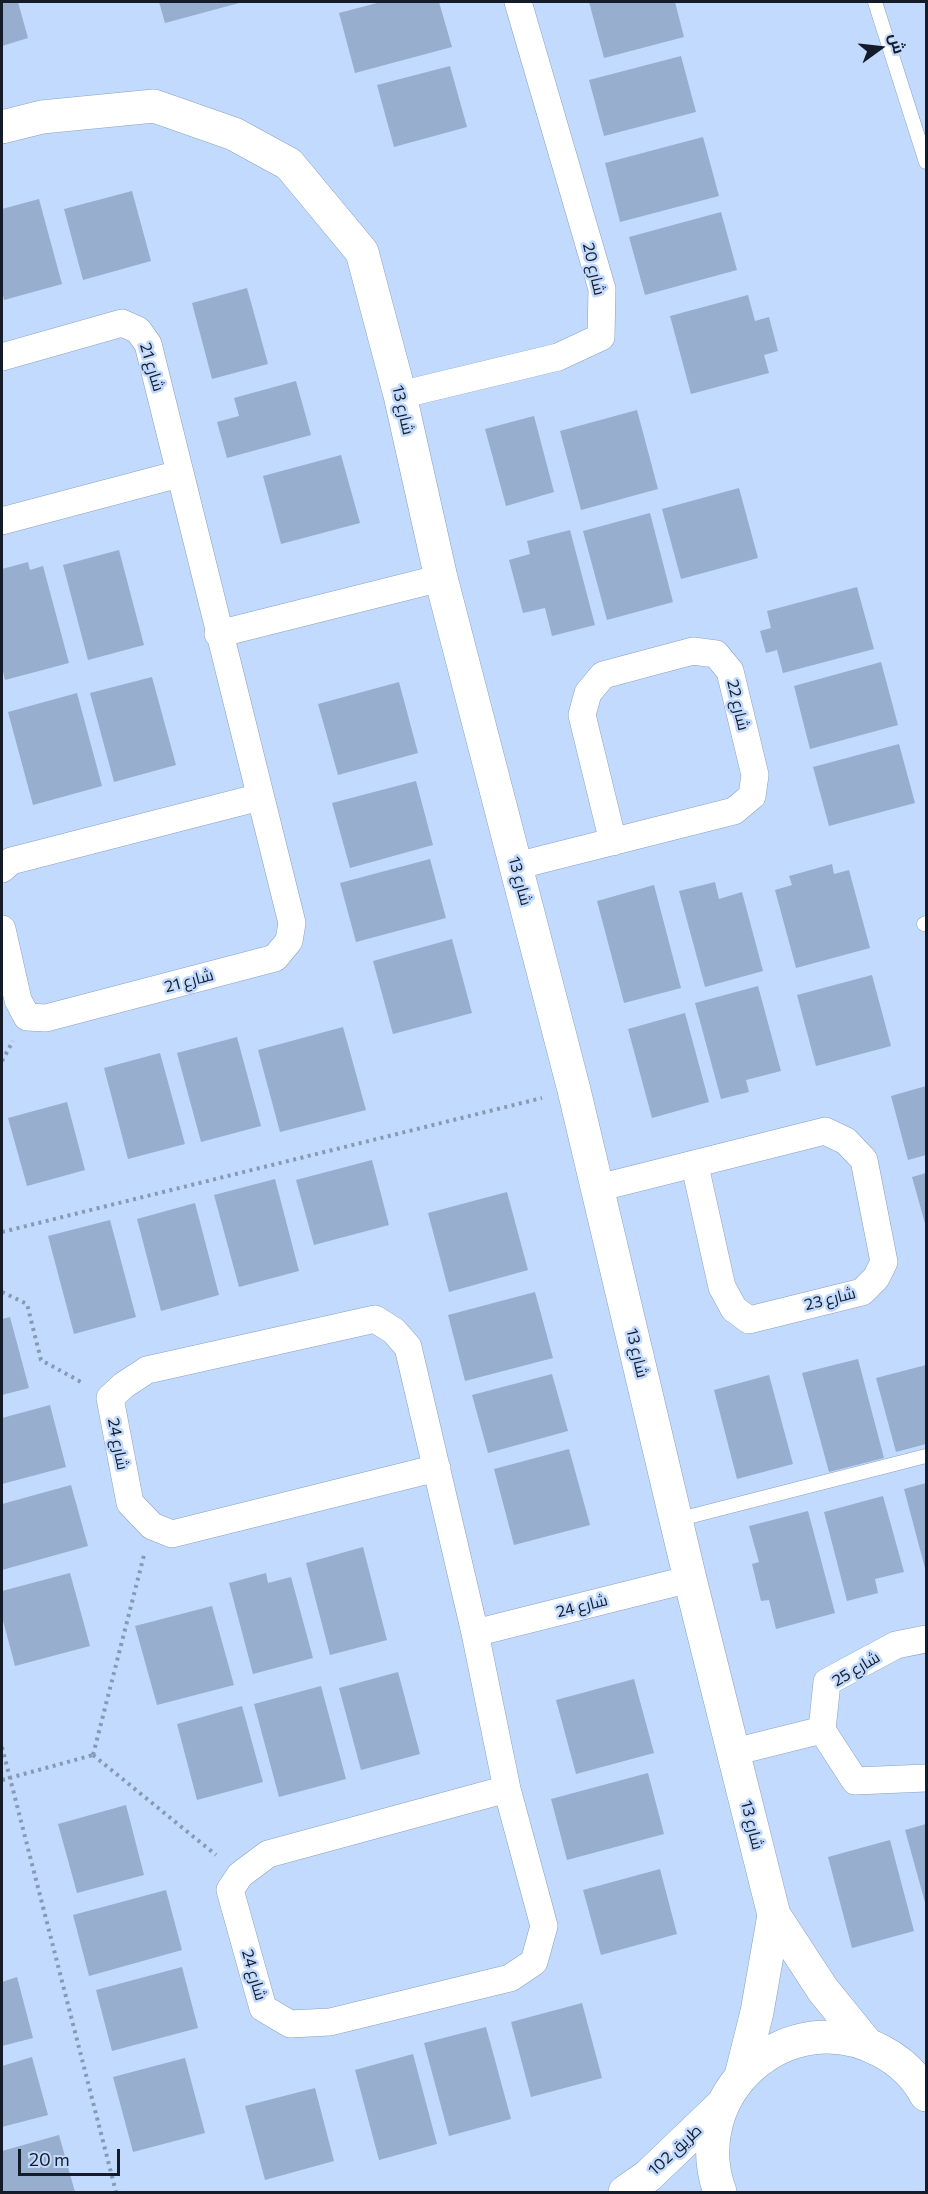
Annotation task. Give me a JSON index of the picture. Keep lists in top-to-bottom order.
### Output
{
  "streets": {
    "street": [
      "شارع 20",
      "شارع 21",
      "شارع 13",
      "شارع 22",
      "23 شارع",
      "شارع 24",
      "شارع 25",
      "طريق 102"
    ]
  },
  "crossings": [
    ["شارع 20", "شارع 13"],
    ["شارع 13", "شارع 22"],
    ["شارع 13", "23 شارع"],
    ["شارع 13", "شارع 24"]
  ],
  "scale_bar": "20 m",
  "north": "right"
}
